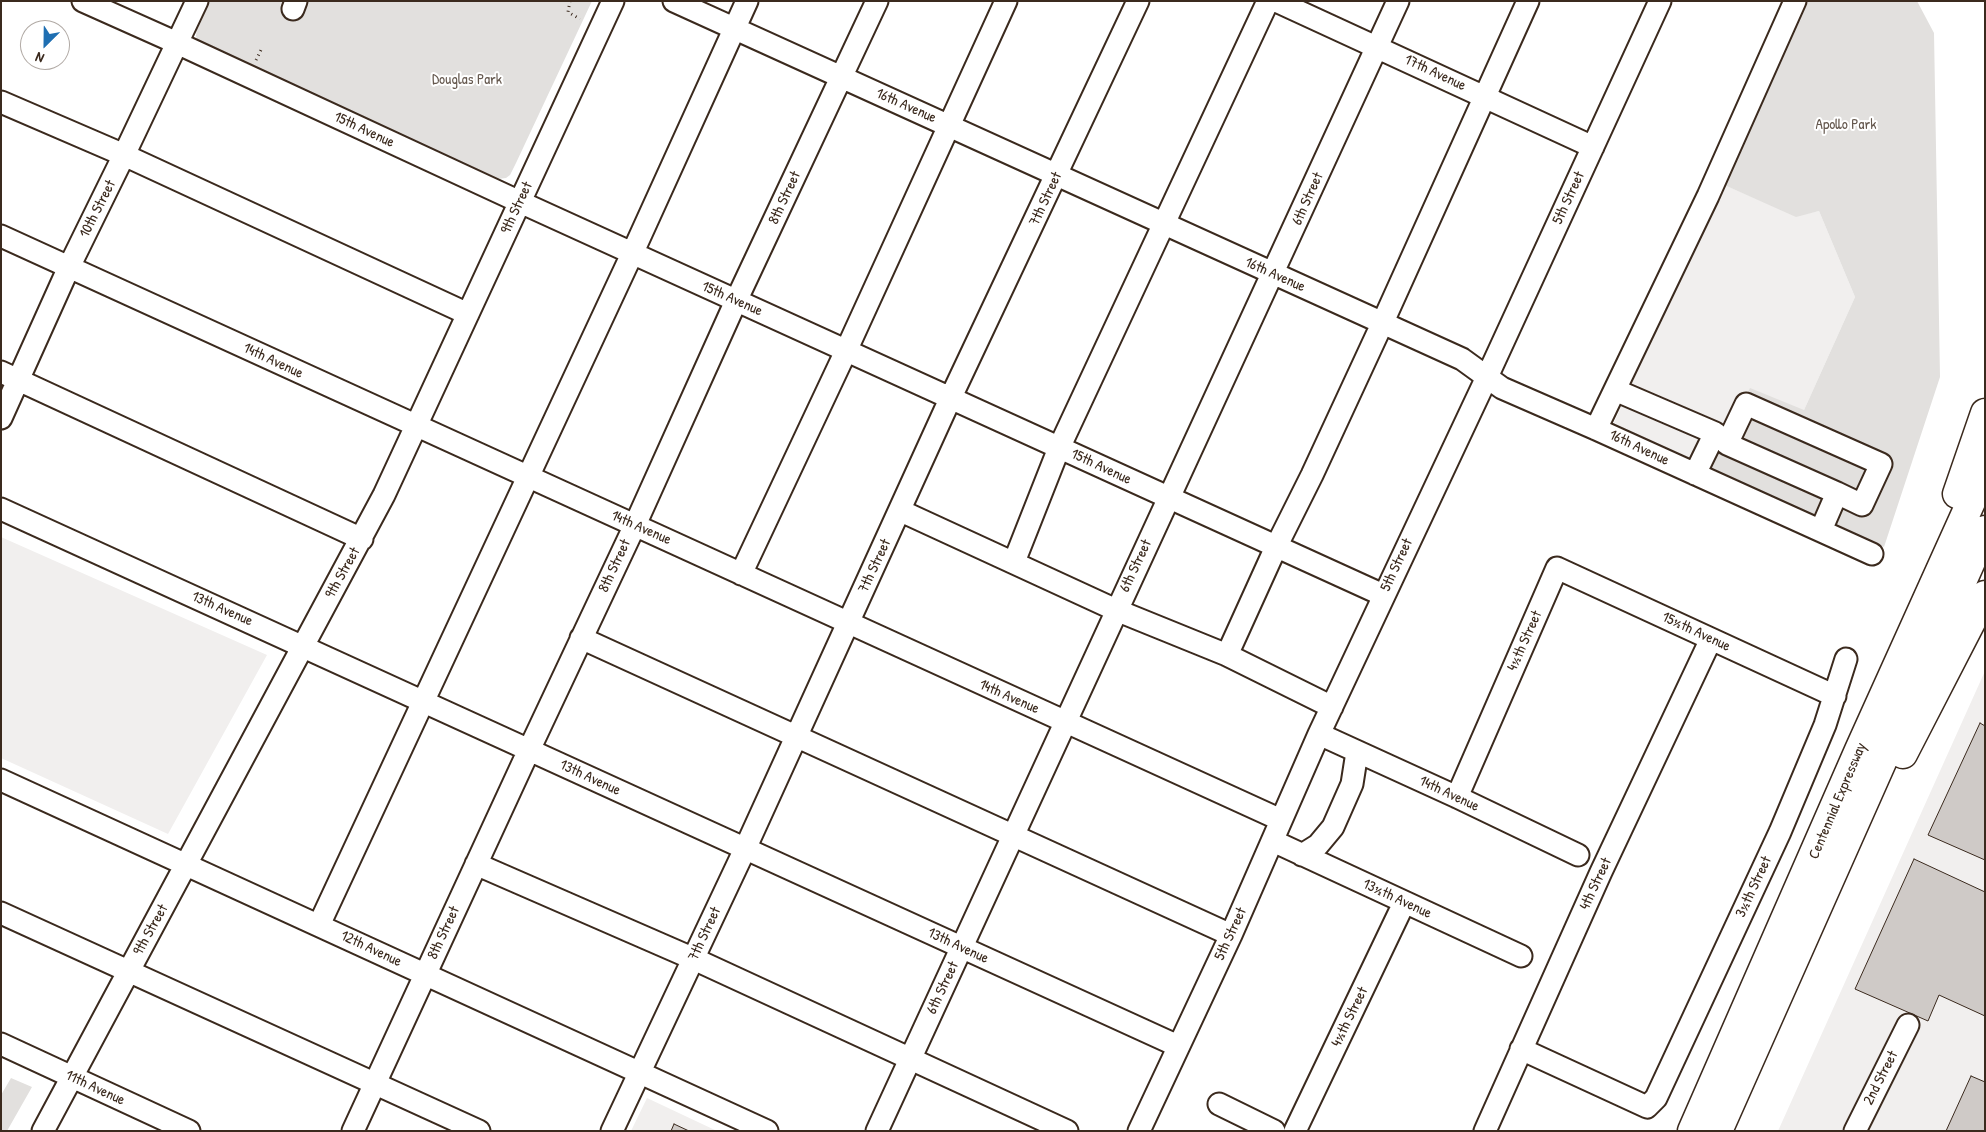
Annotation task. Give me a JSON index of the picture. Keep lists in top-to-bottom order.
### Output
{
  "streets": {
    "highway": ["Centennial Expressway"],
    "street": [
      "17th Avenue",
      "16th Avenue",
      "15th Avenue",
      "8th Street",
      "5th Street",
      "7th Street",
      "6th Street",
      "9th Street",
      "10th Street",
      "14th Avenue",
      "13th Avenue",
      "15½th Avenue",
      "4½th Street",
      "4th Street",
      "3½th Street",
      "13½th Avenue",
      "12th Avenue",
      "2nd Street",
      "11th Avenue"
    ]
  },
  "crossings": [
    ["17th Avenue", "5th Street"],
    ["17th Avenue", "6th Street"],
    ["16th Avenue", "8th Street"],
    ["16th Avenue", "5th Street"],
    ["16th Avenue", "7th Street"],
    ["16th Avenue", "6th Street"],
    ["15th Avenue", "8th Street"],
    ["15th Avenue", "5th Street"],
    ["15th Avenue", "7th Street"],
    ["15th Avenue", "6th Street"],
    ["15th Avenue", "9th Street"],
    ["15th Avenue", "10th Street"],
    ["8th Street", "14th Avenue"],
    ["8th Street", "13th Avenue"],
    ["8th Street", "12th Avenue"],
    ["5th Street", "14th Avenue"],
    ["5th Street", "13th Avenue"],
    ["5th Street", "13½th Avenue"],
    ["7th Street", "14th Avenue"],
    ["7th Street", "13th Avenue"],
    ["7th Street", "12th Avenue"],
    ["6th Street", "14th Avenue"],
    ["6th Street", "13th Avenue"],
    ["9th Street", "14th Avenue"],
    ["9th Street", "13th Avenue"],
    ["9th Street", "12th Avenue"],
    ["9th Street", "11th Avenue"],
    ["10th Street", "14th Avenue"],
    ["14th Avenue", "4½th Street"],
    ["15½th Avenue", "4½th Street"],
    ["15½th Avenue", "4th Street"],
    ["15½th Avenue", "3½th Street"],
    ["4½th Street", "13½th Avenue"],
    ["4th Street", "3½th Street"]
  ],
  "parks": ["Douglas Park", "Apollo Park"],
  "north": "bottom left"
}
